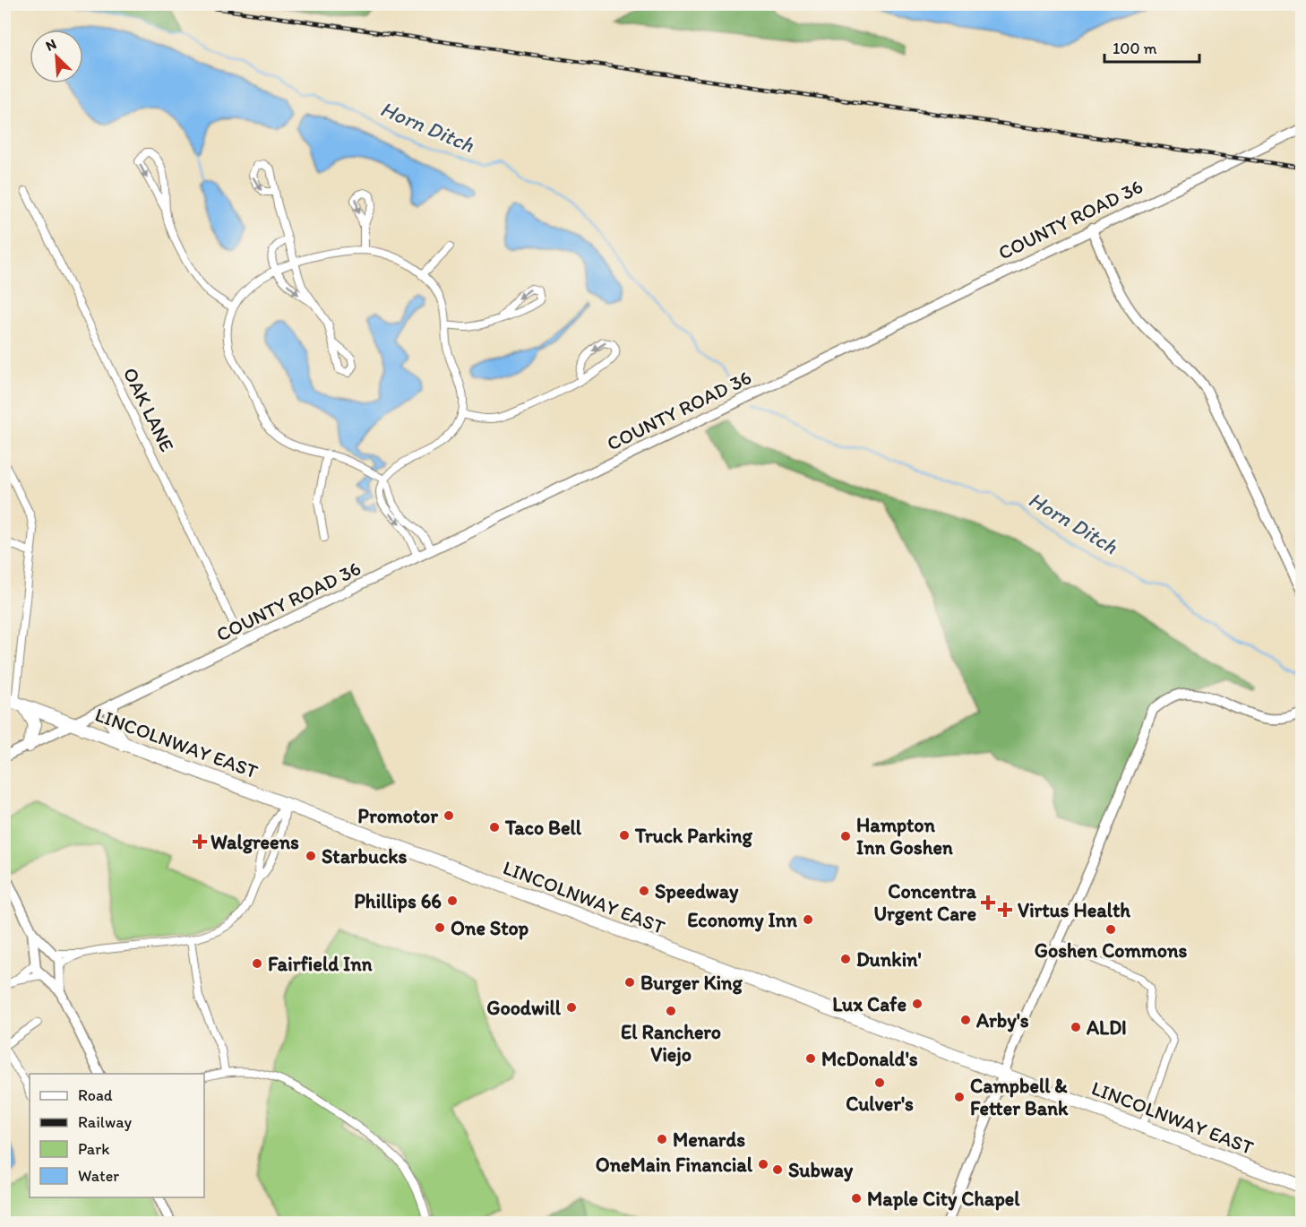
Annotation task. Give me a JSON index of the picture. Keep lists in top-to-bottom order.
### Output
{
  "streets": {
    "highway": ["LINCOLNWAY EAST"],
    "street": ["COUNTY ROAD 36", "OAK LANE"]
  },
  "crossings": [
    ["COUNTY ROAD 36", "OAK LANE"],
    ["COUNTY ROAD 36", "LINCOLNWAY EAST"]
  ],
  "water": ["Horn Ditch"],
  "places": {
    "other": [
      "Promotor",
      "Taco Bell",
      "Truck Parking",
      "Hampton Inn Goshen",
      "Starbucks",
      "Speedway",
      "Phillips 66",
      "Economy Inn",
      "One Stop",
      "Goshen Commons",
      "Dunkin'",
      "Fairfield Inn",
      "Burger King",
      "Lux Cafe",
      "Goodwill",
      "El Ranchero Viejo",
      "Arby's",
      "ALDI",
      "McDonald's",
      "Culver's",
      "Campbell & Fetter Bank",
      "Menards",
      "OneMain Financial",
      "Subway",
      "Maple City Chapel"
    ],
    "health": ["Walgreens", "Concentra Urgent Care", "Virtus Health"]
  },
  "legend": [
    "Road",
    "Railway",
    "Park",
    "Water"
  ],
  "scale_bar": "100 m",
  "north": "top left"
}
